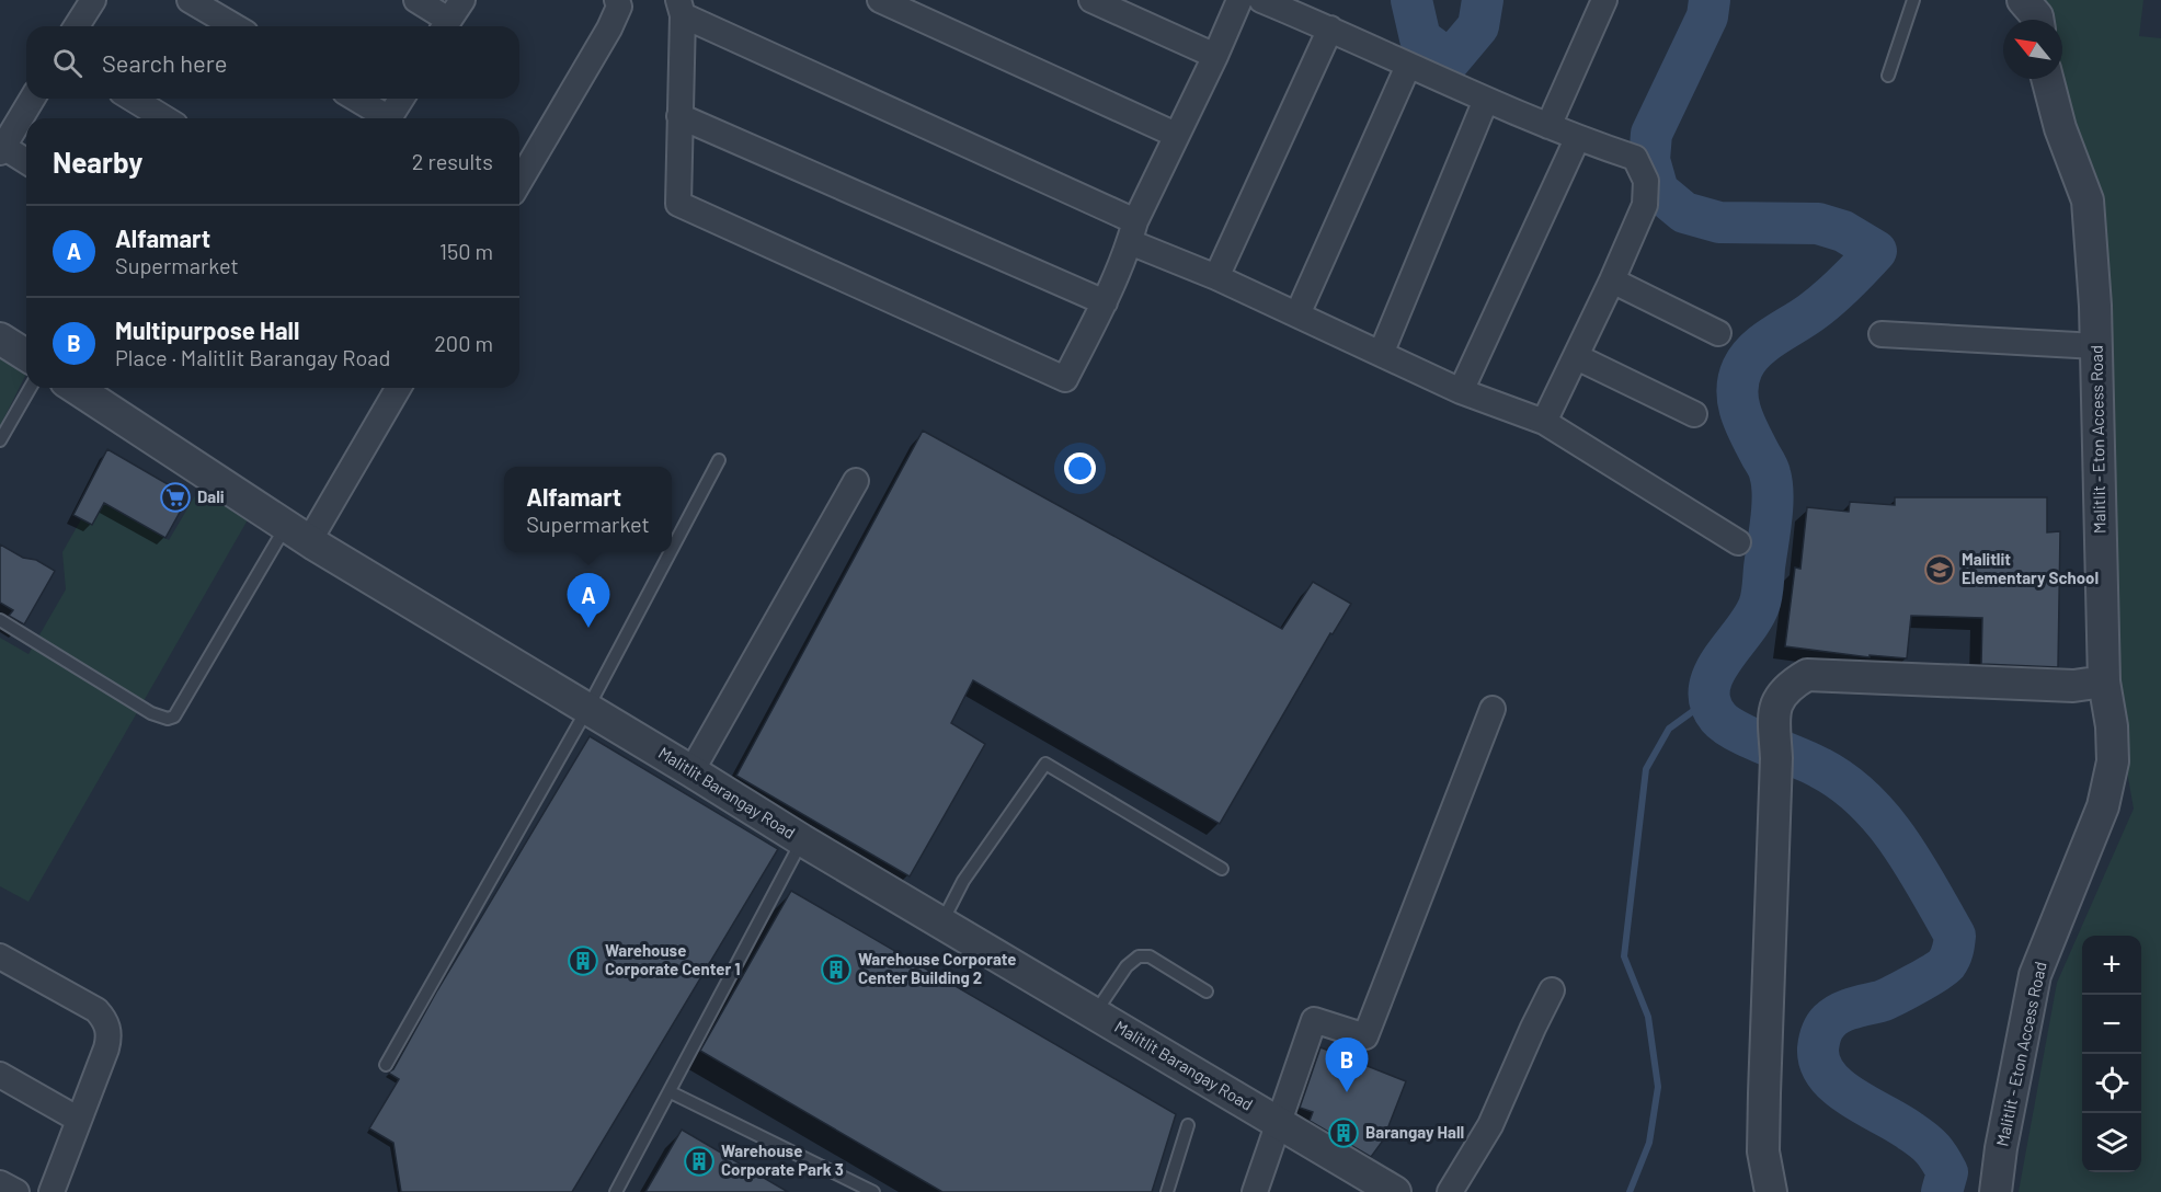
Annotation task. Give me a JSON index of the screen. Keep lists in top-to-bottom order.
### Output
{
  "streets": {
    "street": ["Malitlit - Eton Access Road", "Malitlit Barangay Road"]
  },
  "places": {
    "supermarket": ["Dali"],
    "school or university": ["Malitlit Elementary School"],
    "building": [
      "Warehouse Corporate Center 1",
      "Warehouse Corporate Center Building 2",
      "Barangay Hall",
      "Warehouse Corporate Park 3"
    ]
  },
  "north": "top left",
  "page": {
    "search": "Search here",
    "heading": ["Nearby", "2 results"],
    "list": [
      {
        "mark": "A",
        "name": "Alfamart",
        "note": "Supermarket",
        "value": "150 m"
      },
      {
        "mark": "B",
        "name": "Multipurpose Hall",
        "note": "Place · Malitlit Barangay Road",
        "value": "200 m"
      }
    ],
    "popup": ["Alfamart", "Supermarket"],
    "pins": ["A", "B"],
    "map_buttons": ["+", "−"]
  }
}
